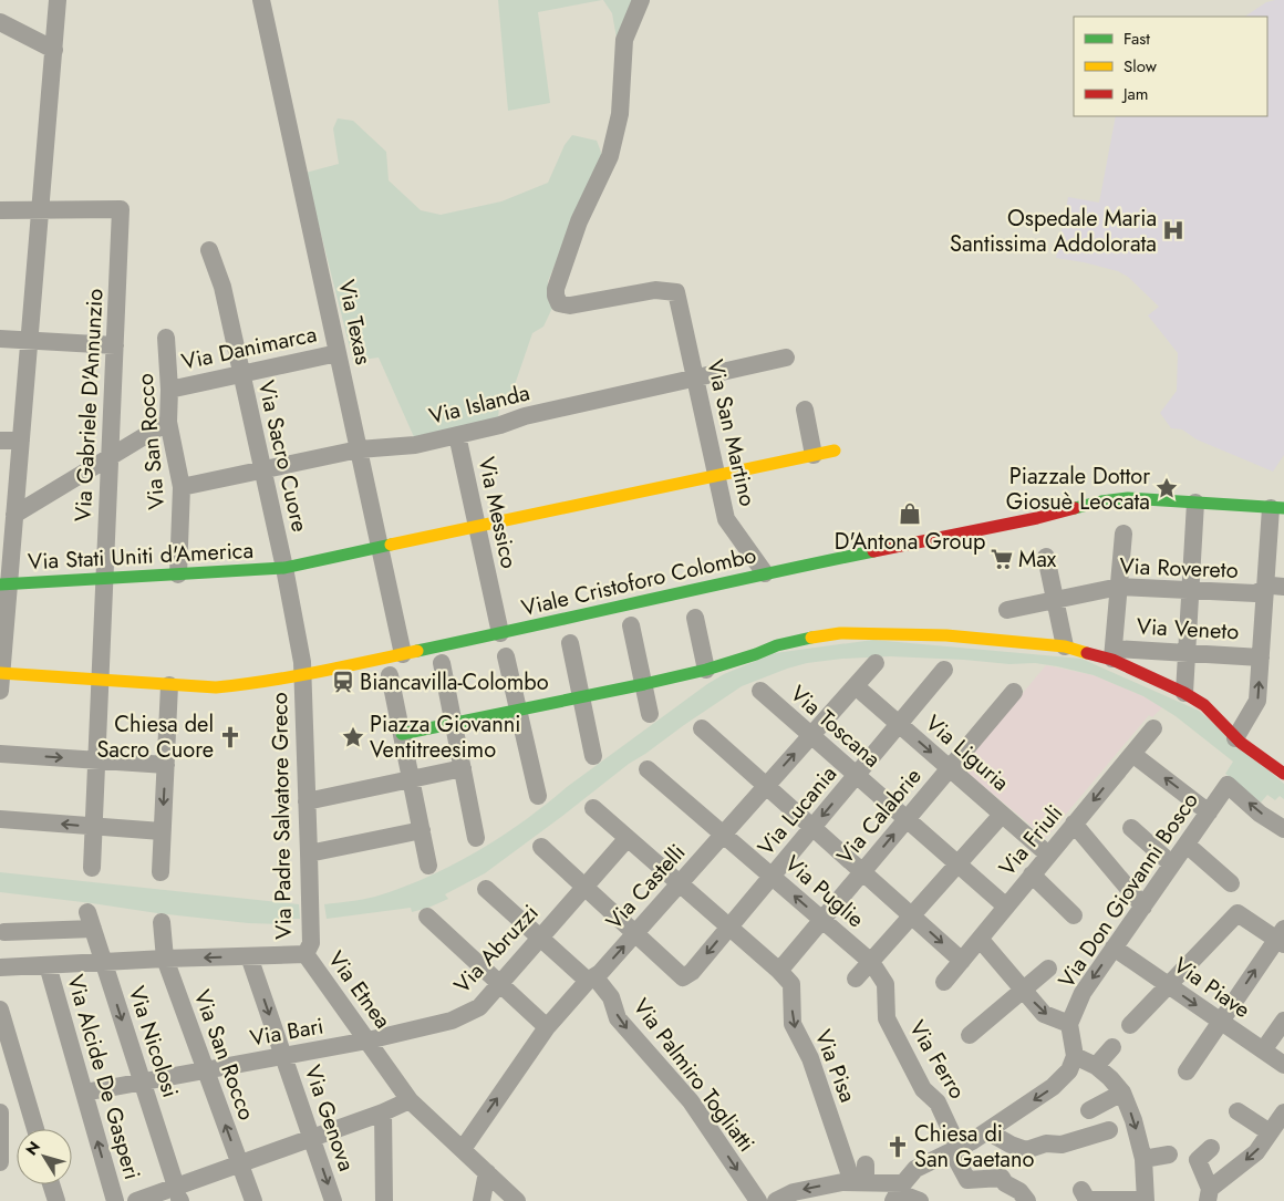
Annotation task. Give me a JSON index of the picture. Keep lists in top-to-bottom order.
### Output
{
  "streets": {
    "street": [
      "Via Texas",
      "Via Danimarca",
      "Via Islanda",
      "Via Gabriele D'Annunzio",
      "Via San Martino",
      "Via San Rocco",
      "Via Sacro Cuore",
      "Via Messico",
      "Via Stati Uniti d'America",
      "Via Rovereto",
      "Viale Cristoforo Colombo",
      "Via Veneto",
      "Via Toscana",
      "Via Liguria",
      "Via Lucania",
      "Via Padre Salvatore Greco",
      "Via Calabrie",
      "Via Friuli",
      "Via Castelli",
      "Via Don Giovanni Bosco",
      "Via Puglie",
      "Via Abruzzi",
      "Via Piave",
      "Via Etnea",
      "Via Bari",
      "Via Nicolosi",
      "Via Ferro",
      "Via Pisa",
      "Via Palmiro Togliatti",
      "Via Alcide De Gasperi",
      "Via Genova"
    ]
  },
  "crossings": [
    ["Via Texas", "Via Danimarca"],
    ["Via Texas", "Via Islanda"],
    ["Via Texas", "Via Stati Uniti d'America"],
    ["Via Texas", "Viale Cristoforo Colombo"],
    ["Via Danimarca", "Via San Rocco"],
    ["Via Danimarca", "Via Sacro Cuore"],
    ["Via Islanda", "Via San Martino"],
    ["Via Islanda", "Via San Rocco"],
    ["Via Islanda", "Via Sacro Cuore"],
    ["Via Islanda", "Via Messico"],
    ["Via Gabriele D'Annunzio", "Via Stati Uniti d'America"],
    ["Via Gabriele D'Annunzio", "Viale Cristoforo Colombo"],
    ["Via San Martino", "Via Stati Uniti d'America"],
    ["Via San Martino", "Viale Cristoforo Colombo"],
    ["Via San Rocco", "Via Stati Uniti d'America"],
    ["Via San Rocco", "Via Etnea"],
    ["Via San Rocco", "Via Bari"],
    ["Via Sacro Cuore", "Via Stati Uniti d'America"],
    ["Via Sacro Cuore", "Viale Cristoforo Colombo"],
    ["Via Sacro Cuore", "Via Padre Salvatore Greco"],
    ["Via Messico", "Via Stati Uniti d'America"],
    ["Via Messico", "Viale Cristoforo Colombo"],
    ["Viale Cristoforo Colombo", "Via Padre Salvatore Greco"],
    ["Via Toscana", "Via Lucania"],
    ["Via Toscana", "Via Calabrie"],
    ["Via Toscana", "Via Friuli"],
    ["Via Toscana", "Via Castelli"],
    ["Via Liguria", "Via Lucania"],
    ["Via Liguria", "Via Calabrie"],
    ["Via Liguria", "Via Friuli"],
    ["Via Liguria", "Via Castelli"],
    ["Via Lucania", "Via Castelli"],
    ["Via Lucania", "Via Puglie"],
    ["Via Padre Salvatore Greco", "Via Etnea"],
    ["Via Calabrie", "Via Puglie"],
    ["Via Calabrie", "Via Pisa"],
    ["Via Castelli", "Via Puglie"],
    ["Via Castelli", "Via Etnea"],
    ["Via Castelli", "Via Palmiro Togliatti"],
    ["Via Don Giovanni Bosco", "Via Piave"],
    ["Via Puglie", "Via Ferro"],
    ["Via Abruzzi", "Via Etnea"],
    ["Via Abruzzi", "Via Bari"],
    ["Via Abruzzi", "Via Palmiro Togliatti"],
    ["Via Etnea", "Via Bari"],
    ["Via Etnea", "Via Nicolosi"],
    ["Via Etnea", "Via Alcide De Gasperi"],
    ["Via Etnea", "Via Genova"],
    ["Via Bari", "Via Nicolosi"],
    ["Via Bari", "Via Alcide De Gasperi"],
    ["Via Bari", "Via Genova"]
  ],
  "one_way": ["Via Castelli", "Via Pisa"],
  "places": {
    "hospital": ["Ospedale Maria Santissima Addolorata"],
    "place": ["Piazzale Dottor Giosuè Leocata", "Piazza Giovanni Ventitreesimo"],
    "shop": ["D'Antona Group"],
    "supermarket": ["Max"],
    "station": ["Biancavilla-Colombo"],
    "church": ["Chiesa del Sacro Cuore", "Chiesa di San Gaetano"]
  },
  "legend": ["Fast", "Slow", "Jam"],
  "north": "top left"
}
